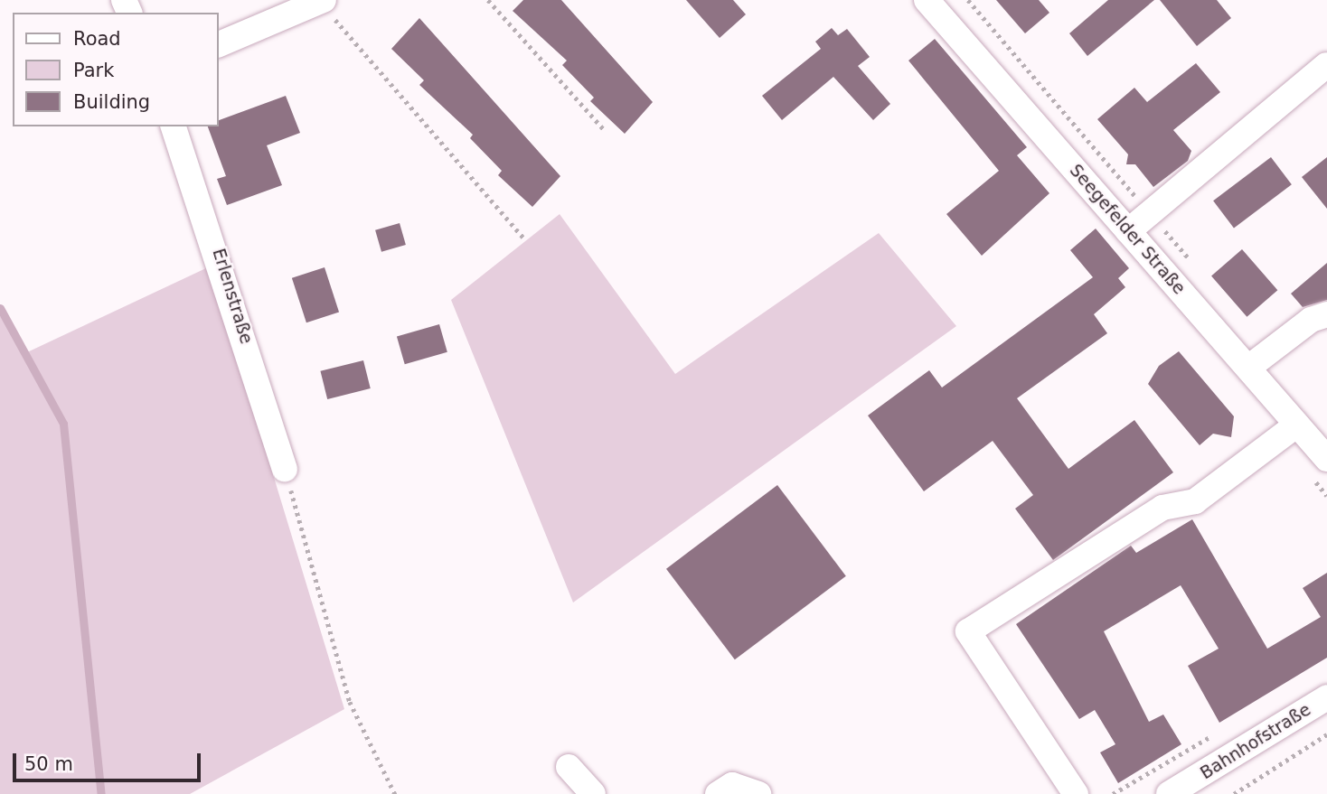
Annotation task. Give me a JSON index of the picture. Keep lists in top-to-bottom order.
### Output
{
  "streets": {
    "street": ["Seegefelder Straße", "Erlenstraße", "Bahnhofstraße"]
  },
  "legend": ["Road", "Park", "Building"],
  "scale_bar": "50 m"
}
